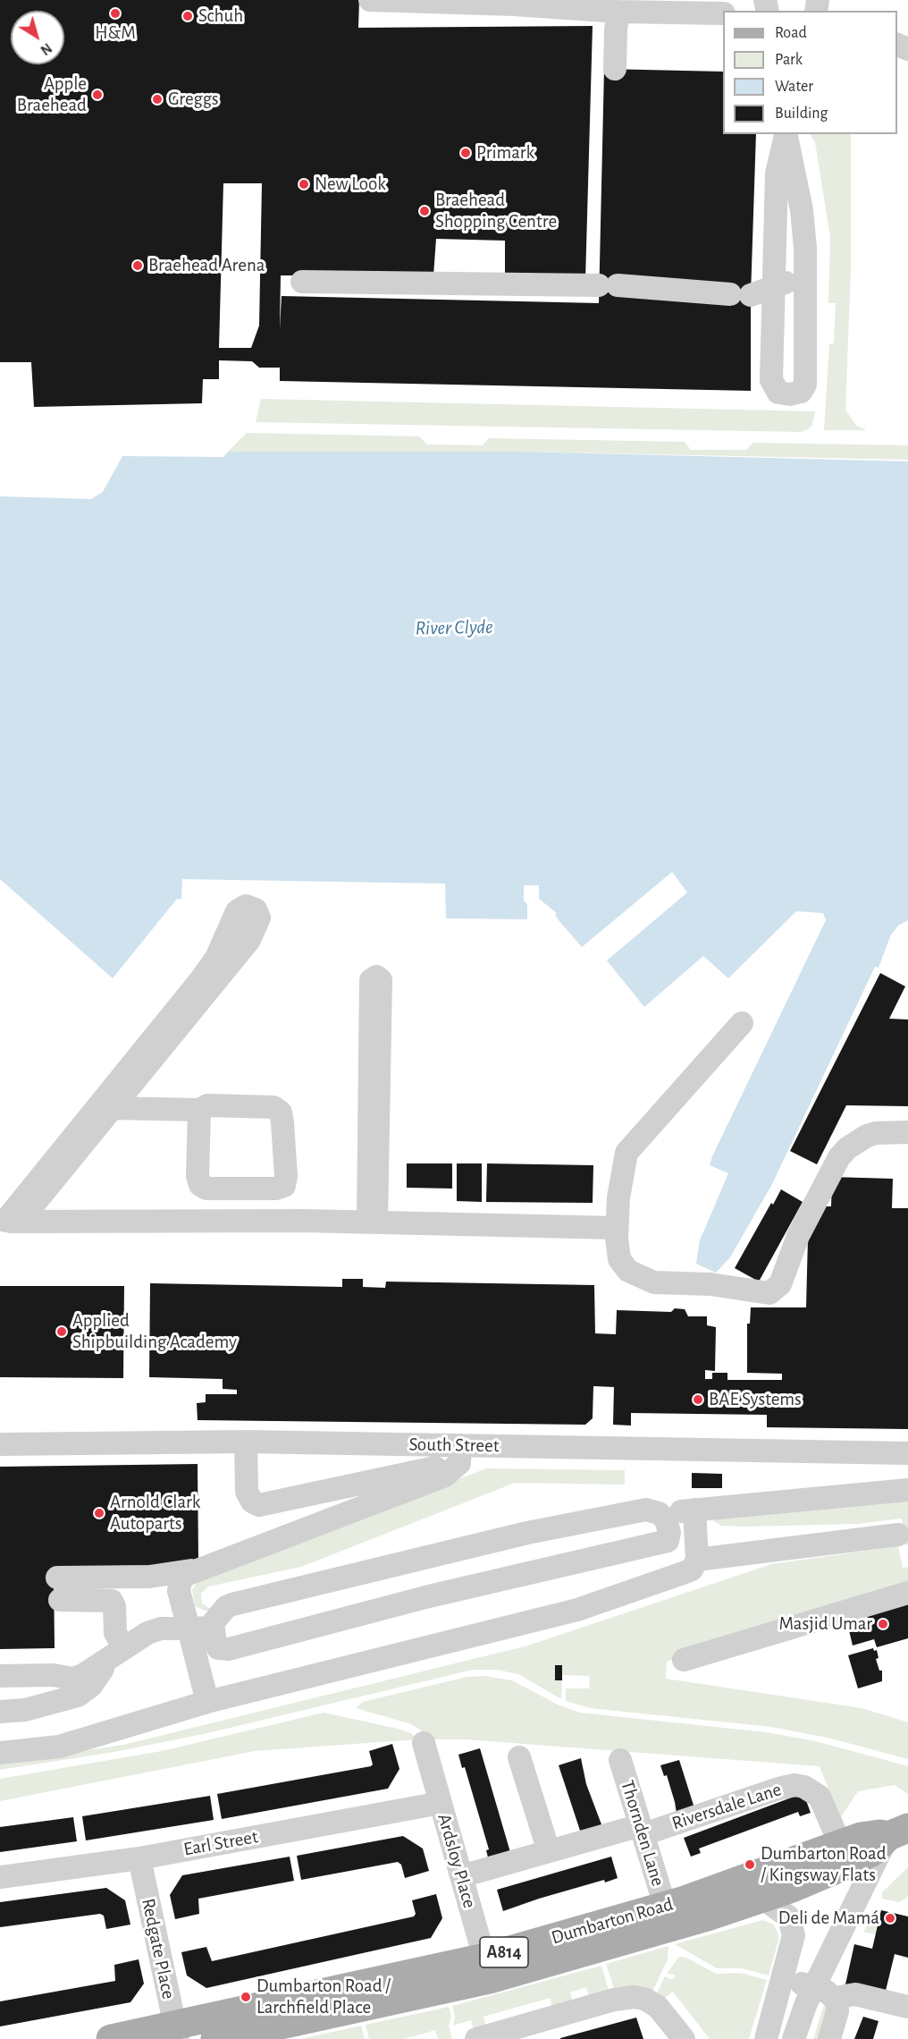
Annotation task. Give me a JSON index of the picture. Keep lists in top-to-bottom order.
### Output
{
  "streets": {
    "main road": ["Dumbarton Road", "A814"],
    "street": [
      "South Street",
      "Riversdale Lane",
      "Thornden Lane",
      "Earl Street",
      "Ardsloy Place",
      "Redgate Place"
    ]
  },
  "crossings": [
    ["Riversdale Lane", "Thornden Lane"],
    ["Riversdale Lane", "Ardsloy Place"],
    ["Riversdale Lane", "Dumbarton Road"],
    ["Thornden Lane", "Dumbarton Road"],
    ["Earl Street", "Ardsloy Place"],
    ["Earl Street", "Redgate Place"],
    ["Ardsloy Place", "Dumbarton Road"],
    ["Dumbarton Road", "Redgate Place"]
  ],
  "water": ["River Clyde"],
  "places": [
    "H&M",
    "Schuh",
    "Apple Braehead",
    "Greggs",
    "Primark",
    "New Look",
    "Braehead Shopping Centre",
    "Braehead Arena",
    "Applied Shipbuilding Academy",
    "BAE Systems",
    "Arnold Clark Autoparts",
    "Masjid Umar",
    "Dumbarton Road / Kingsway Flats",
    "Deli de Mamá",
    "Dumbarton Road / Larchfield Place"
  ],
  "legend": [
    "Road",
    "Park",
    "Water",
    "Building"
  ],
  "north": "bottom right"
}
